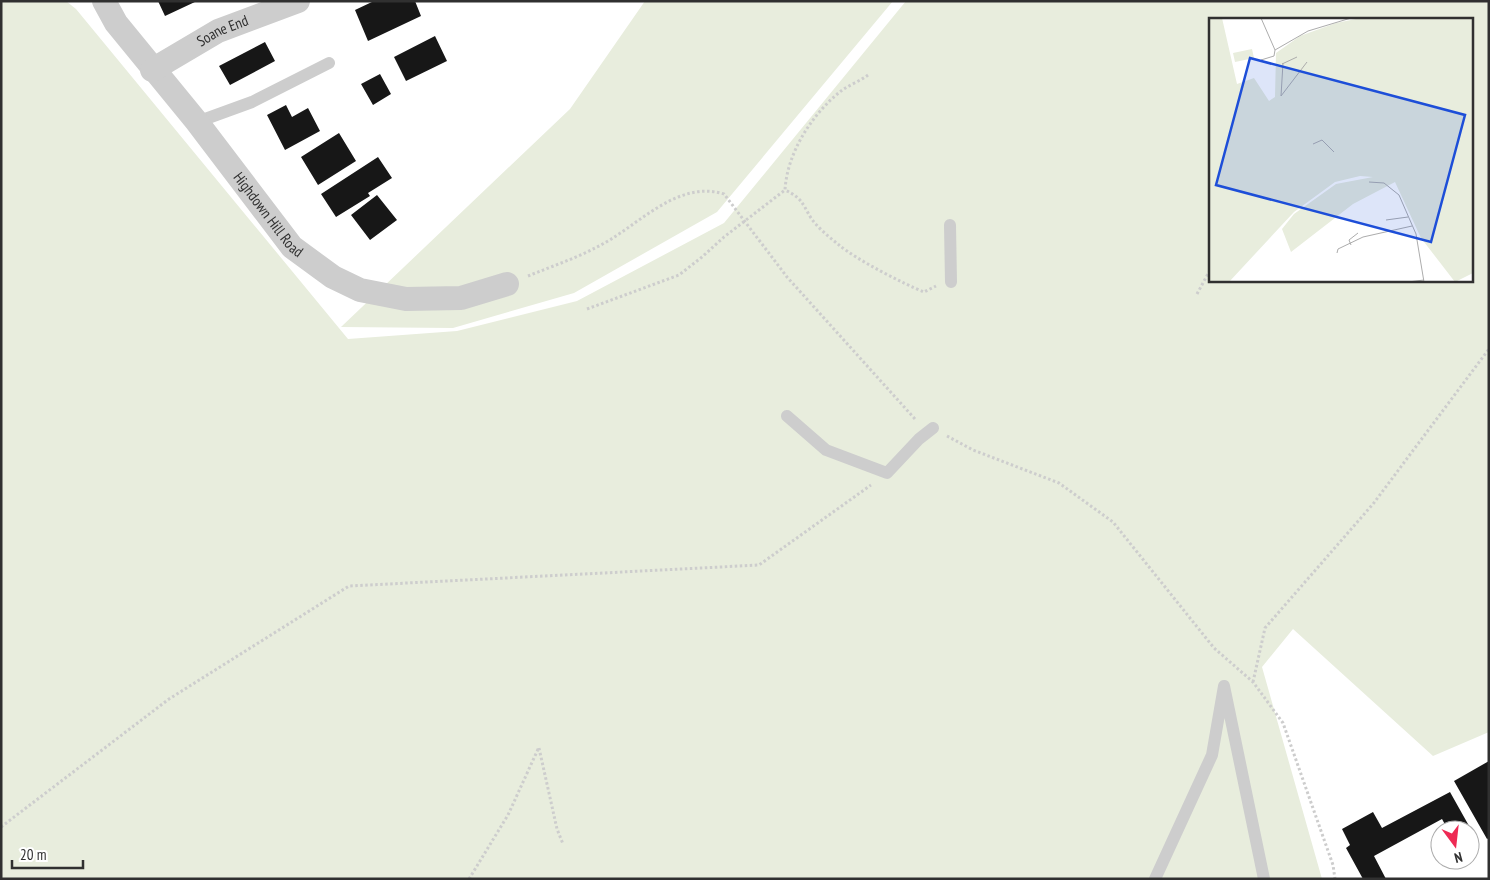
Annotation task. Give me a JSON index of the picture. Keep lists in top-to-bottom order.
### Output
{
  "streets": {
    "street": ["Soane End", "Highdown Hill Road"]
  },
  "crossings": [
    ["Soane End", "Highdown Hill Road"]
  ],
  "scale_bar": "20 m",
  "north": "bottom"
}
